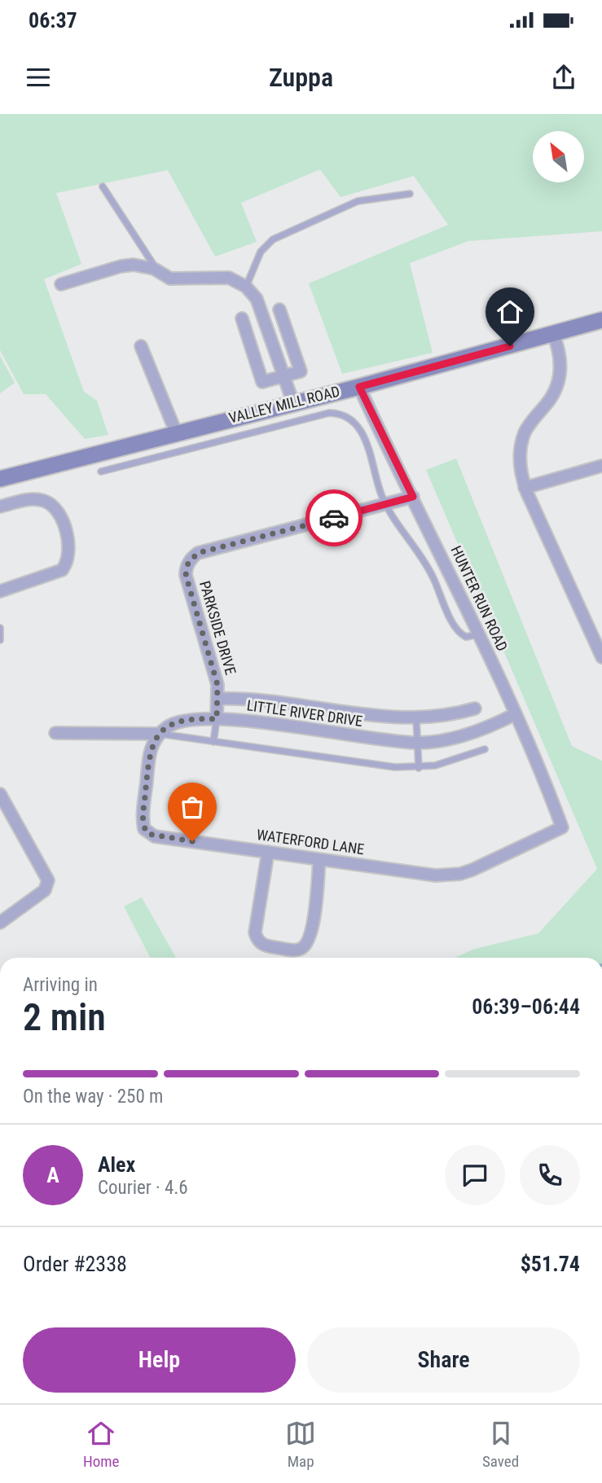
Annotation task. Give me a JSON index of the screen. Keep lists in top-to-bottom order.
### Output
{
  "streets": {
    "street": [
      "VALLEY MILL ROAD",
      "HUNTER RUN ROAD",
      "PARKSIDE DRIVE",
      "LITTLE RIVER DRIVE",
      "WATERFORD LANE"
    ]
  },
  "crossings": [
    ["VALLEY MILL ROAD", "HUNTER RUN ROAD"],
    ["HUNTER RUN ROAD", "PARKSIDE DRIVE"],
    ["HUNTER RUN ROAD", "LITTLE RIVER DRIVE"],
    ["HUNTER RUN ROAD", "WATERFORD LANE"],
    ["PARKSIDE DRIVE", "LITTLE RIVER DRIVE"],
    ["LITTLE RIVER DRIVE", "WATERFORD LANE"]
  ],
  "north": "top left",
  "page": {
    "status": "06:37",
    "header": "Zuppa",
    "heading": ["2 min", "Arriving in", "06:39–06:44"],
    "panel": [
      "Alex",
      "Courier · 4.6",
      "Order #2338",
      "$51.74"
    ],
    "bar": "On the way · 250 m",
    "round": "A",
    "buttons": ["Help", "Share"],
    "tabs": ["Home", "Map", "Saved"]
  }
}
